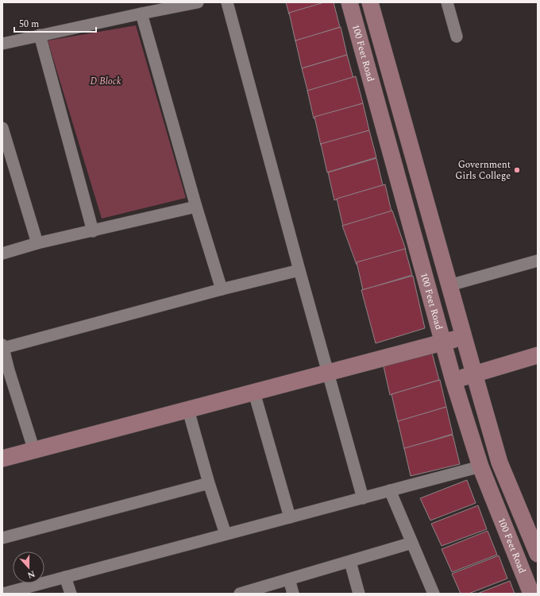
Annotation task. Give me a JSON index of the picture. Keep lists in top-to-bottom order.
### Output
{
  "streets": {
    "main road": ["100 Feet Road"]
  },
  "parks": ["D Block"],
  "places": ["Government Girls College"],
  "scale_bar": "50 m",
  "north": "bottom"
}
